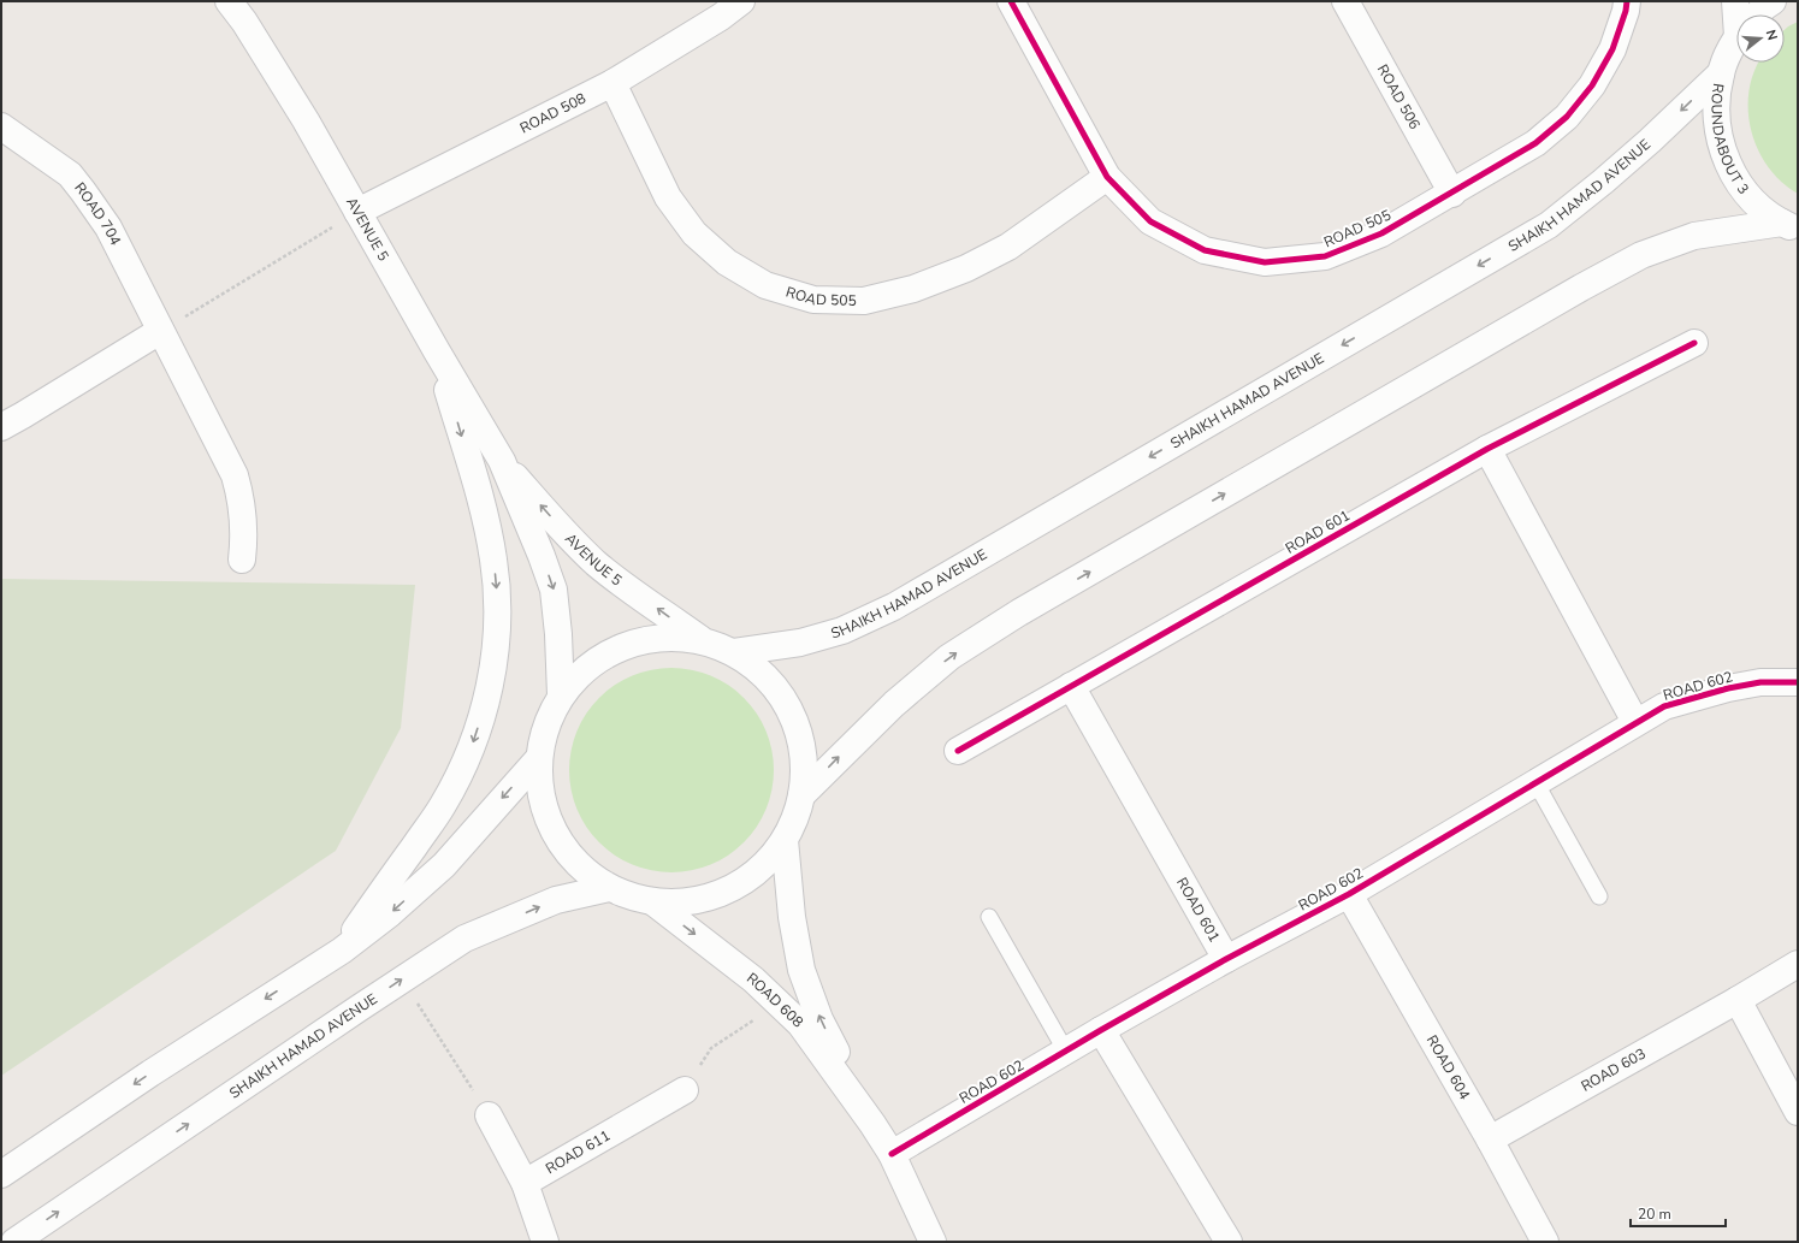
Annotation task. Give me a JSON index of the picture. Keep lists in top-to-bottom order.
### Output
{
  "streets": {
    "street": [
      "ROAD 506",
      "ROAD 508",
      "ROUNDABOUT 3",
      "SHAIKH HAMAD AVENUE",
      "ROAD 704",
      "ROAD 505",
      "AVENUE 5",
      "ROAD 601",
      "ROAD 602",
      "ROAD 608",
      "ROAD 604",
      "ROAD 603",
      "ROAD 611"
    ]
  },
  "crossings": [
    ["ROAD 506", "ROAD 505"],
    ["ROAD 508", "ROAD 505"],
    ["ROAD 508", "AVENUE 5"],
    ["ROUNDABOUT 3", "SHAIKH HAMAD AVENUE"],
    ["ROAD 601", "ROAD 602"],
    ["ROAD 602", "ROAD 608"],
    ["ROAD 602", "ROAD 604"],
    ["ROAD 604", "ROAD 603"]
  ],
  "scale_bar": "20 m",
  "north": "right"
}
